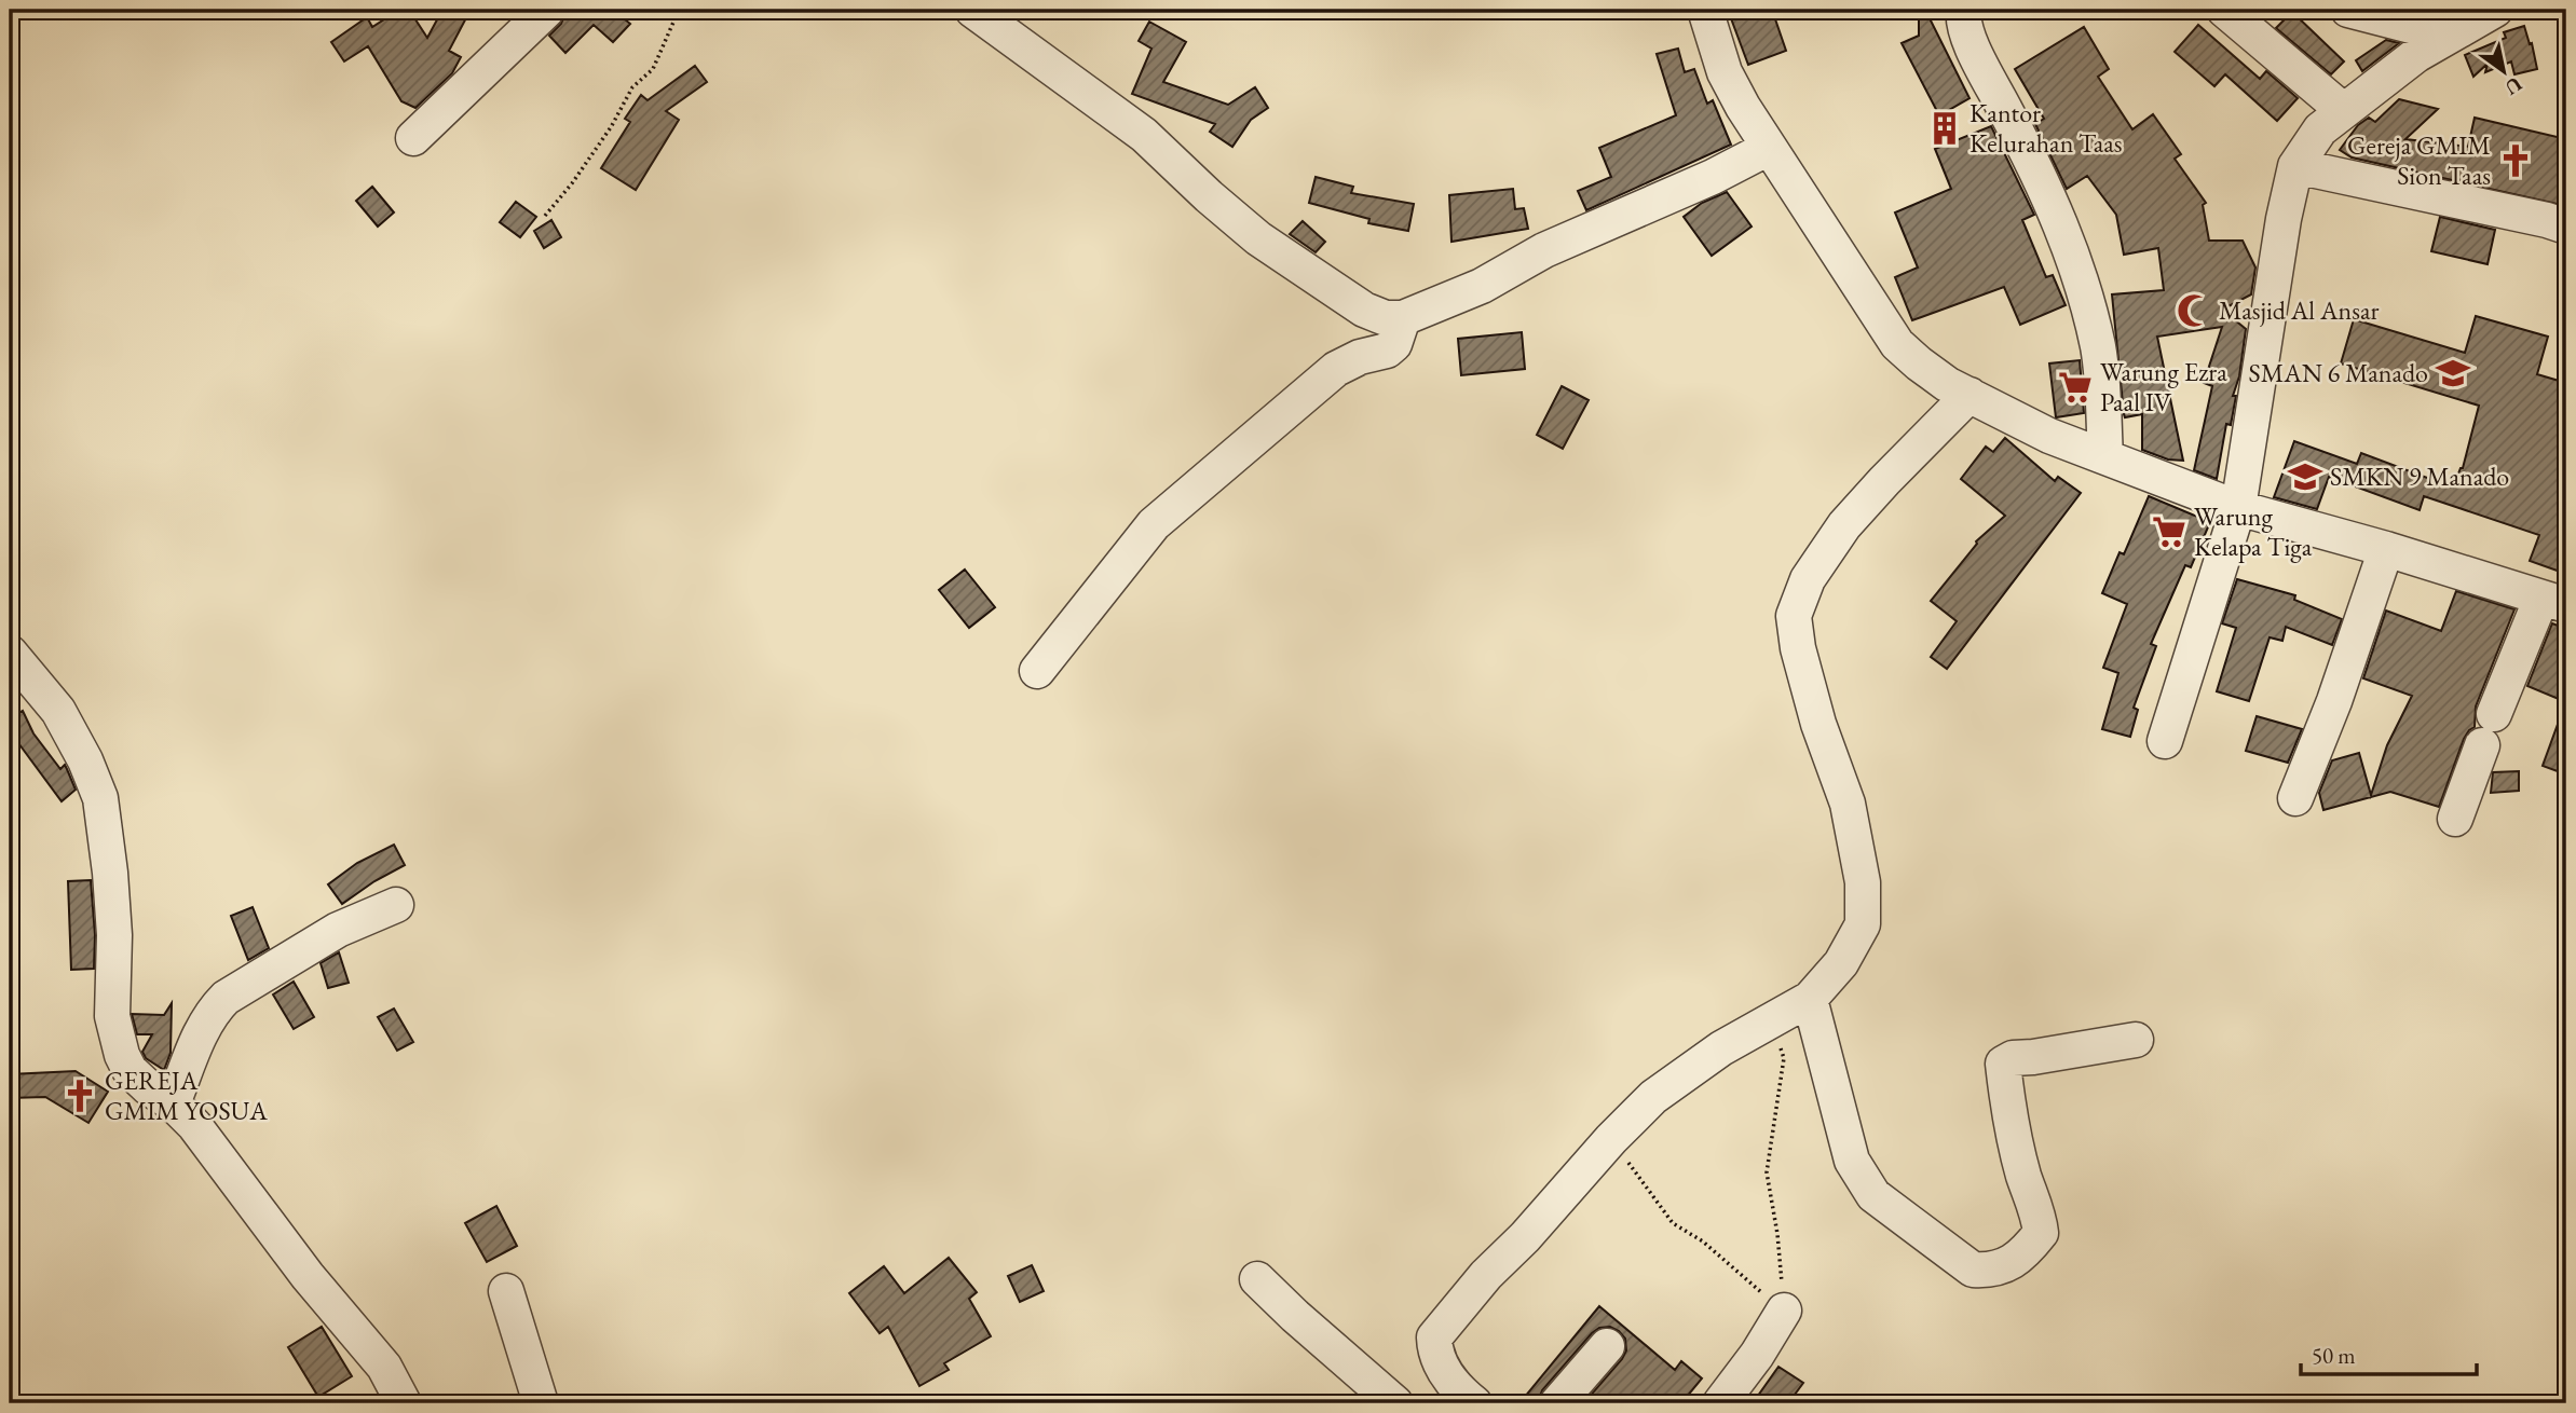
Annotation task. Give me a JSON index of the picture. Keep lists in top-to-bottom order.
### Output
{
  "places": {
    "building": ["Kantor Kelurahan Taas"],
    "church": ["Gereja GMIM Sion Taas", "GEREJA GMIM YOSUA"],
    "mosque": ["Masjid Al Ansar"],
    "school or university": ["SMAN 6 Manado", "SMKN 9 Manado"],
    "supermarket": ["Warung Ezra Paal IV", "Warung Kelapa Tiga"]
  },
  "scale_bar": "50 m",
  "north": "bottom right"
}
